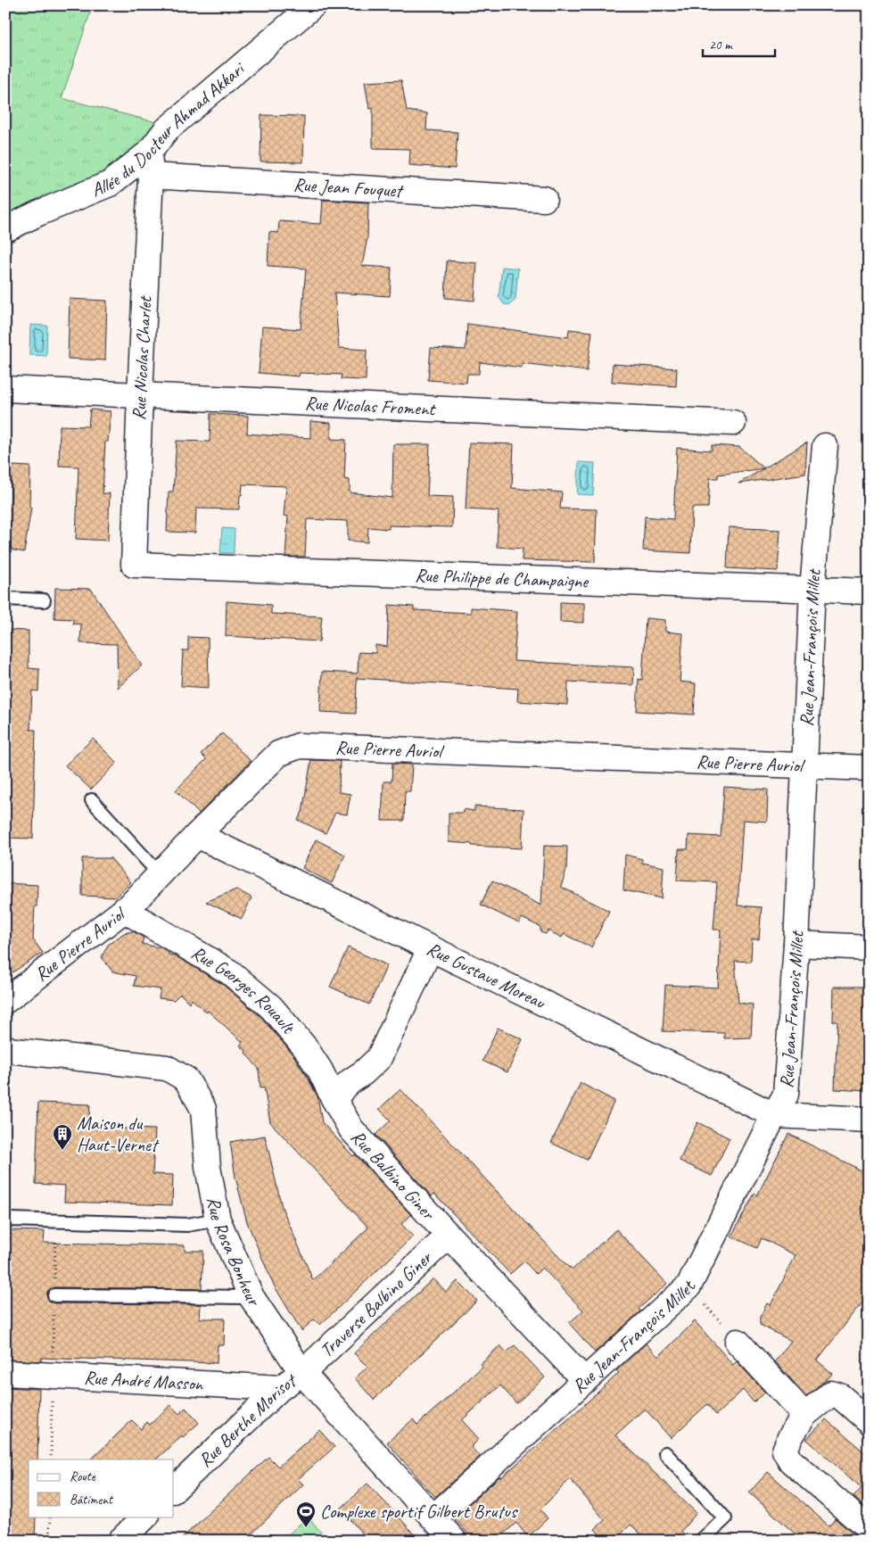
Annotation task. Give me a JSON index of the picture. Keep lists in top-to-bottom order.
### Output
{
  "streets": {
    "street": [
      "Allée du Docteur Ahmad Akkari",
      "Rue Jean Fouquet",
      "Rue Nicolas Charlet",
      "Rue Nicolas Froment",
      "Rue Philippe de Champaigne",
      "Rue Jean-François Millet",
      "Rue Pierre Auriol",
      "Rue Gustave Moreau",
      "Rue Georges Rouault",
      "Rue Balbino Giner",
      "Rue Rosa Bonheur",
      "Traverse Balbino Giner",
      "Rue André Masson",
      "Rue Berthe Morisot"
    ]
  },
  "crossings": [
    ["Allée du Docteur Ahmad Akkari", "Rue Nicolas Charlet"],
    ["Rue Jean Fouquet", "Rue Nicolas Charlet"],
    ["Rue Nicolas Charlet", "Rue Nicolas Froment"],
    ["Rue Nicolas Charlet", "Rue Philippe de Champaigne"],
    ["Rue Philippe de Champaigne", "Rue Jean-François Millet"],
    ["Rue Jean-François Millet", "Rue Pierre Auriol"],
    ["Rue Jean-François Millet", "Rue Gustave Moreau"],
    ["Rue Jean-François Millet", "Rue Balbino Giner"],
    ["Rue Jean-François Millet", "Rue Rosa Bonheur"],
    ["Rue Pierre Auriol", "Rue Gustave Moreau"],
    ["Rue Pierre Auriol", "Rue Georges Rouault"],
    ["Rue Georges Rouault", "Rue Balbino Giner"],
    ["Rue Balbino Giner", "Traverse Balbino Giner"],
    ["Rue Rosa Bonheur", "Traverse Balbino Giner"],
    ["Rue Rosa Bonheur", "Rue Berthe Morisot"],
    ["Traverse Balbino Giner", "Rue Berthe Morisot"],
    ["Rue André Masson", "Rue Berthe Morisot"]
  ],
  "places": {
    "building": ["Maison du Haut-Vernet"],
    "sports": ["Complexe sportif Gilbert Brutus"]
  },
  "legend": ["Route", "Bâtiment"],
  "scale_bar": "20 m"
}
